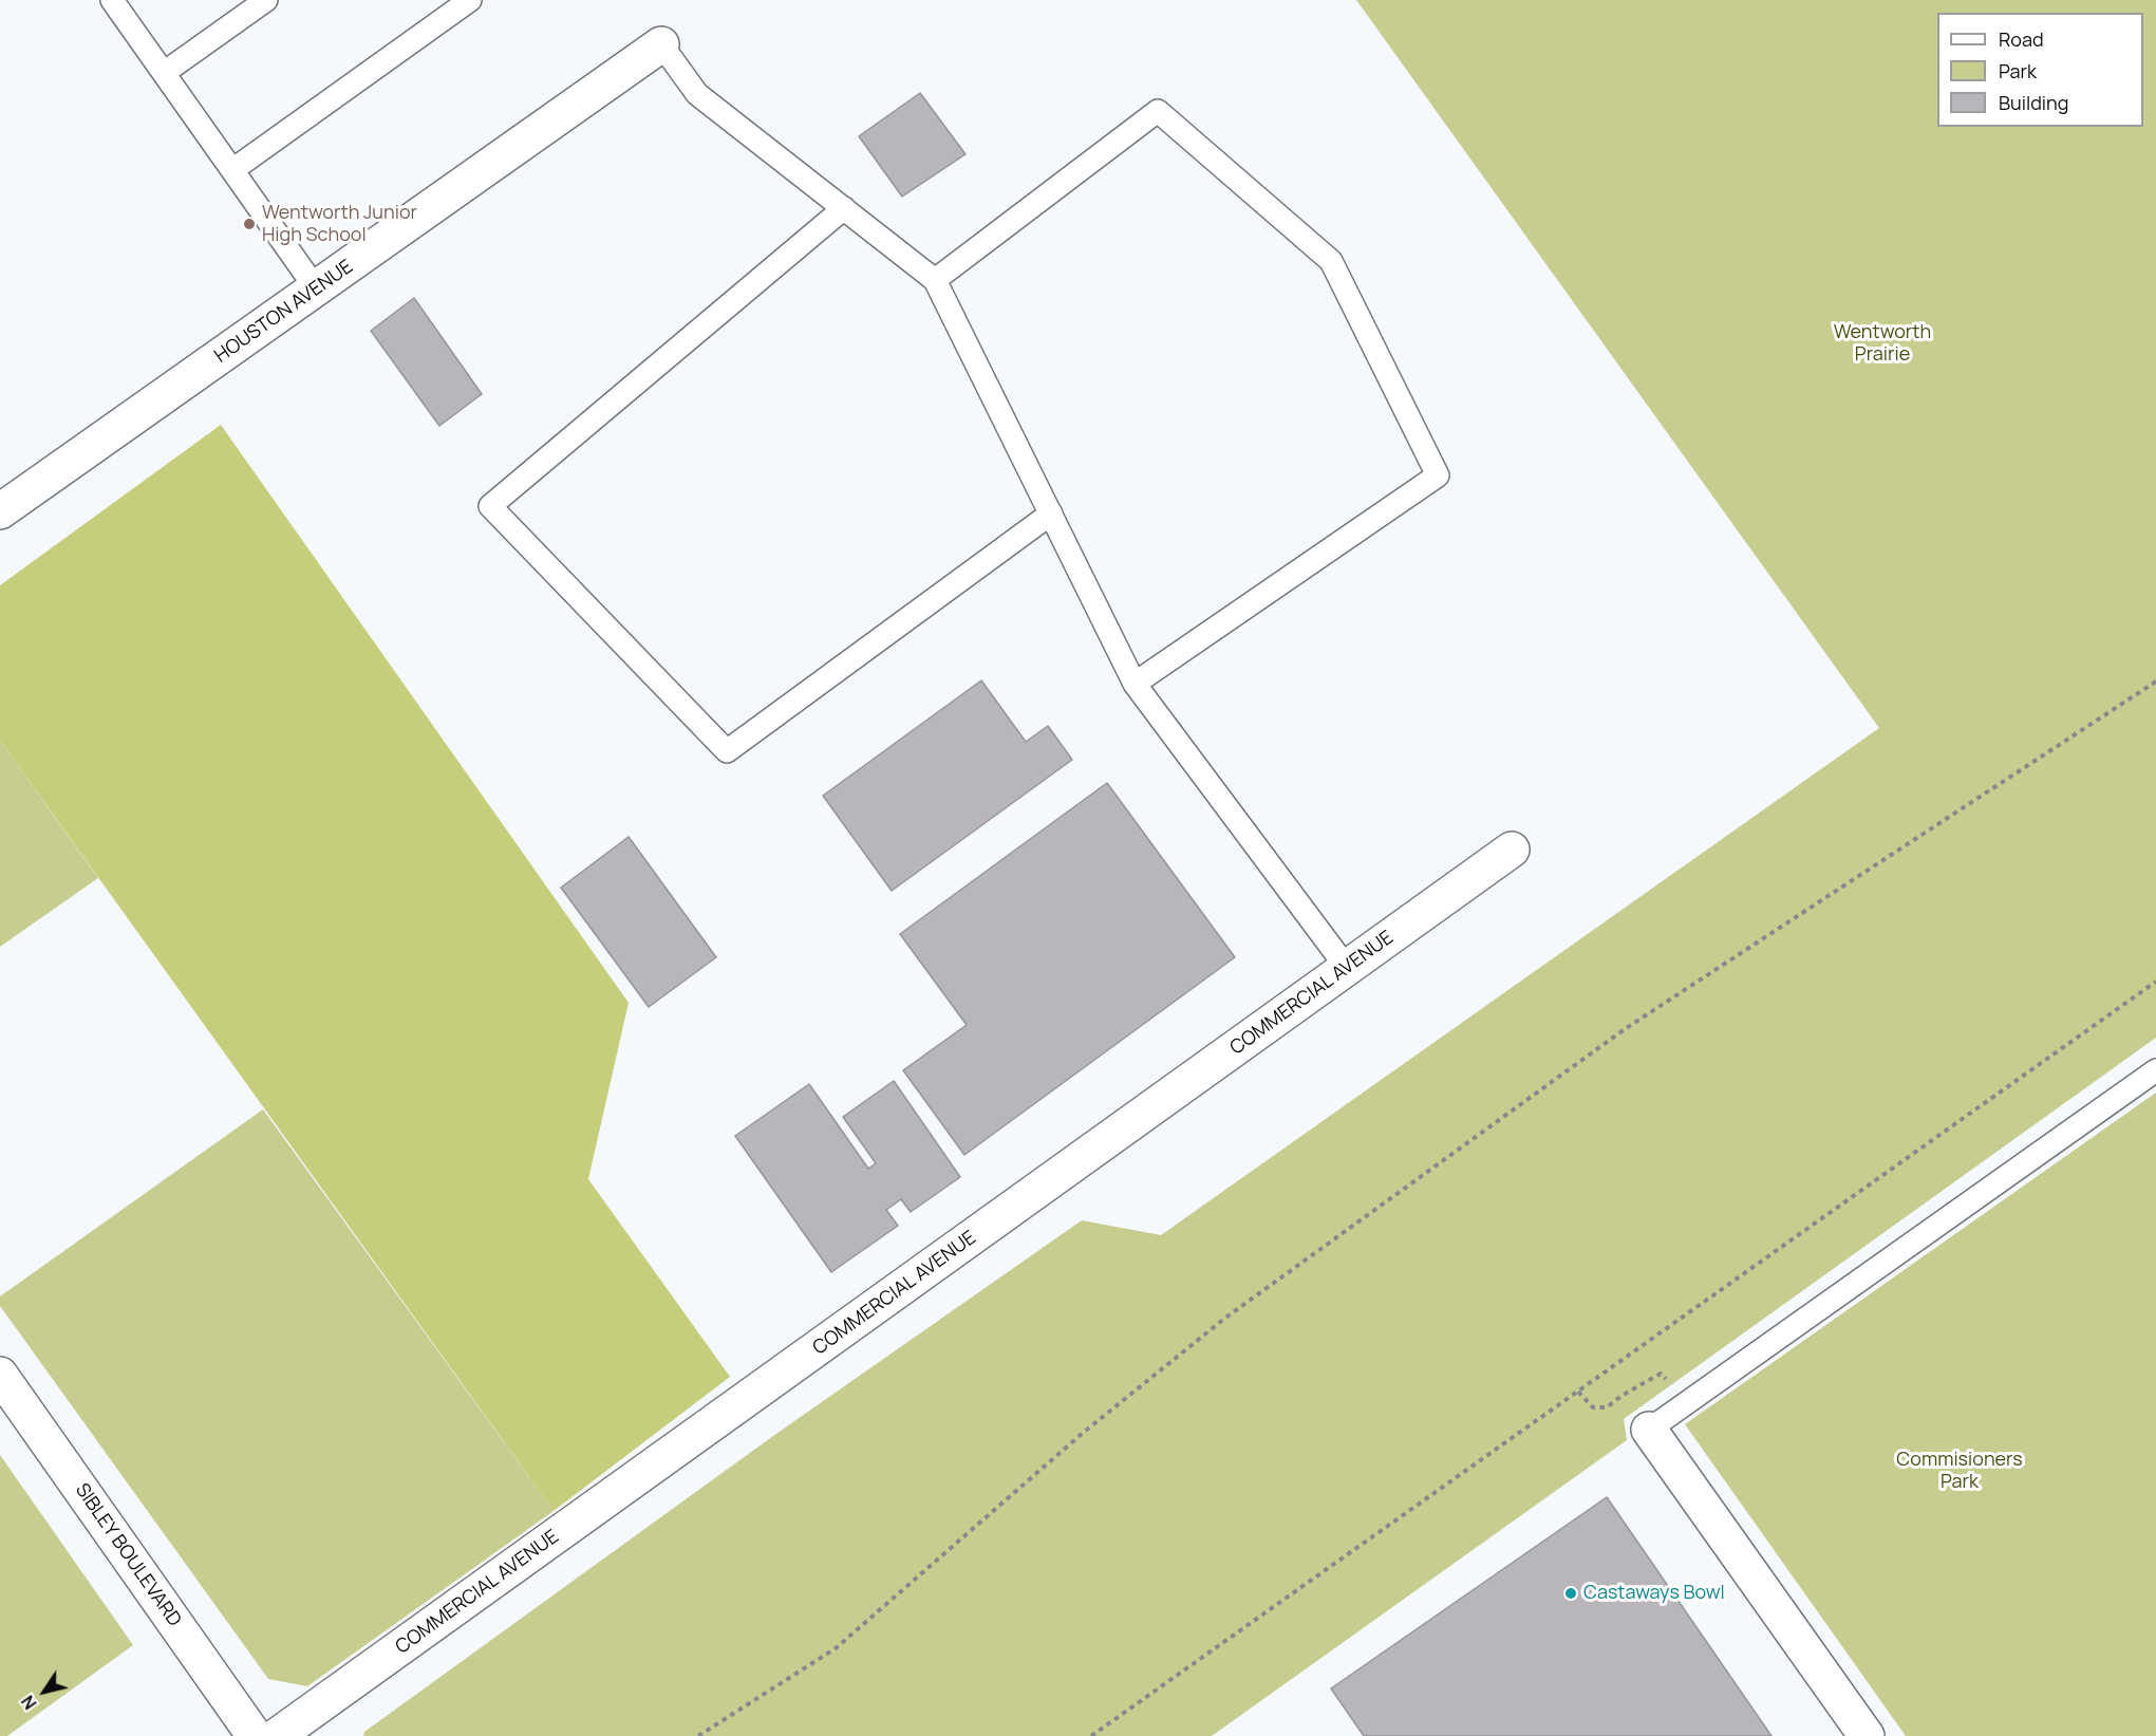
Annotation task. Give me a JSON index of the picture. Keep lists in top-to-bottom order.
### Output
{
  "streets": {
    "street": ["HOUSTON AVENUE", "COMMERCIAL AVENUE", "SIBLEY BOULEVARD"]
  },
  "parks": ["Wentworth Prairie", "Commisioners Park"],
  "places": ["Wentworth Junior High School", "Castaways Bowl"],
  "legend": ["Road", "Park", "Building"],
  "north": "bottom left"
}
